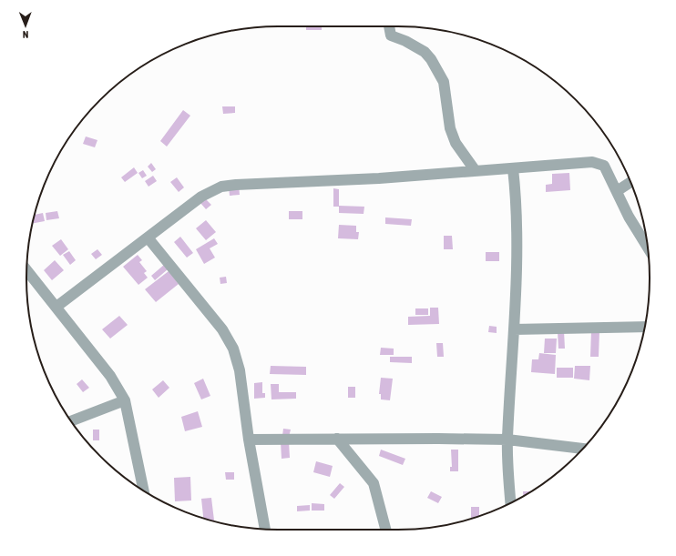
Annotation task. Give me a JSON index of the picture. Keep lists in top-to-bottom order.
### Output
{
  "north": "bottom"
}
